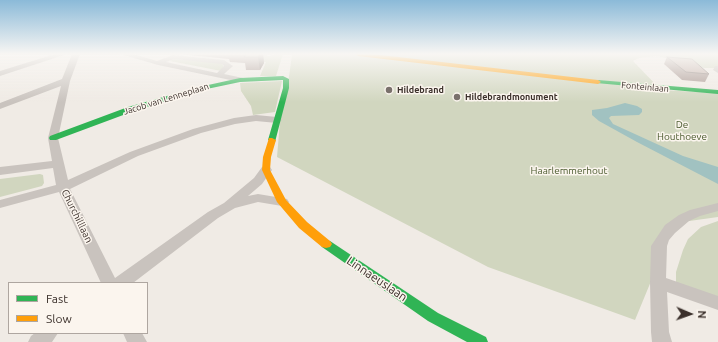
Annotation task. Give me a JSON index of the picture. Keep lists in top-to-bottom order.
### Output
{
  "streets": {
    "main road": ["Fonteinlaan", "Jacob van Lenneplaan", "Linnaeuslaan"],
    "street": ["Churchilllaan"]
  },
  "crossings": [
    ["Jacob van Lenneplaan", "Churchilllaan"]
  ],
  "parks": ["De Houthoeve", "Haarlemmerhout"],
  "places": ["Hildebrand", "Hildebrandmonument"],
  "legend": ["Fast", "Slow"],
  "north": "right"
}
